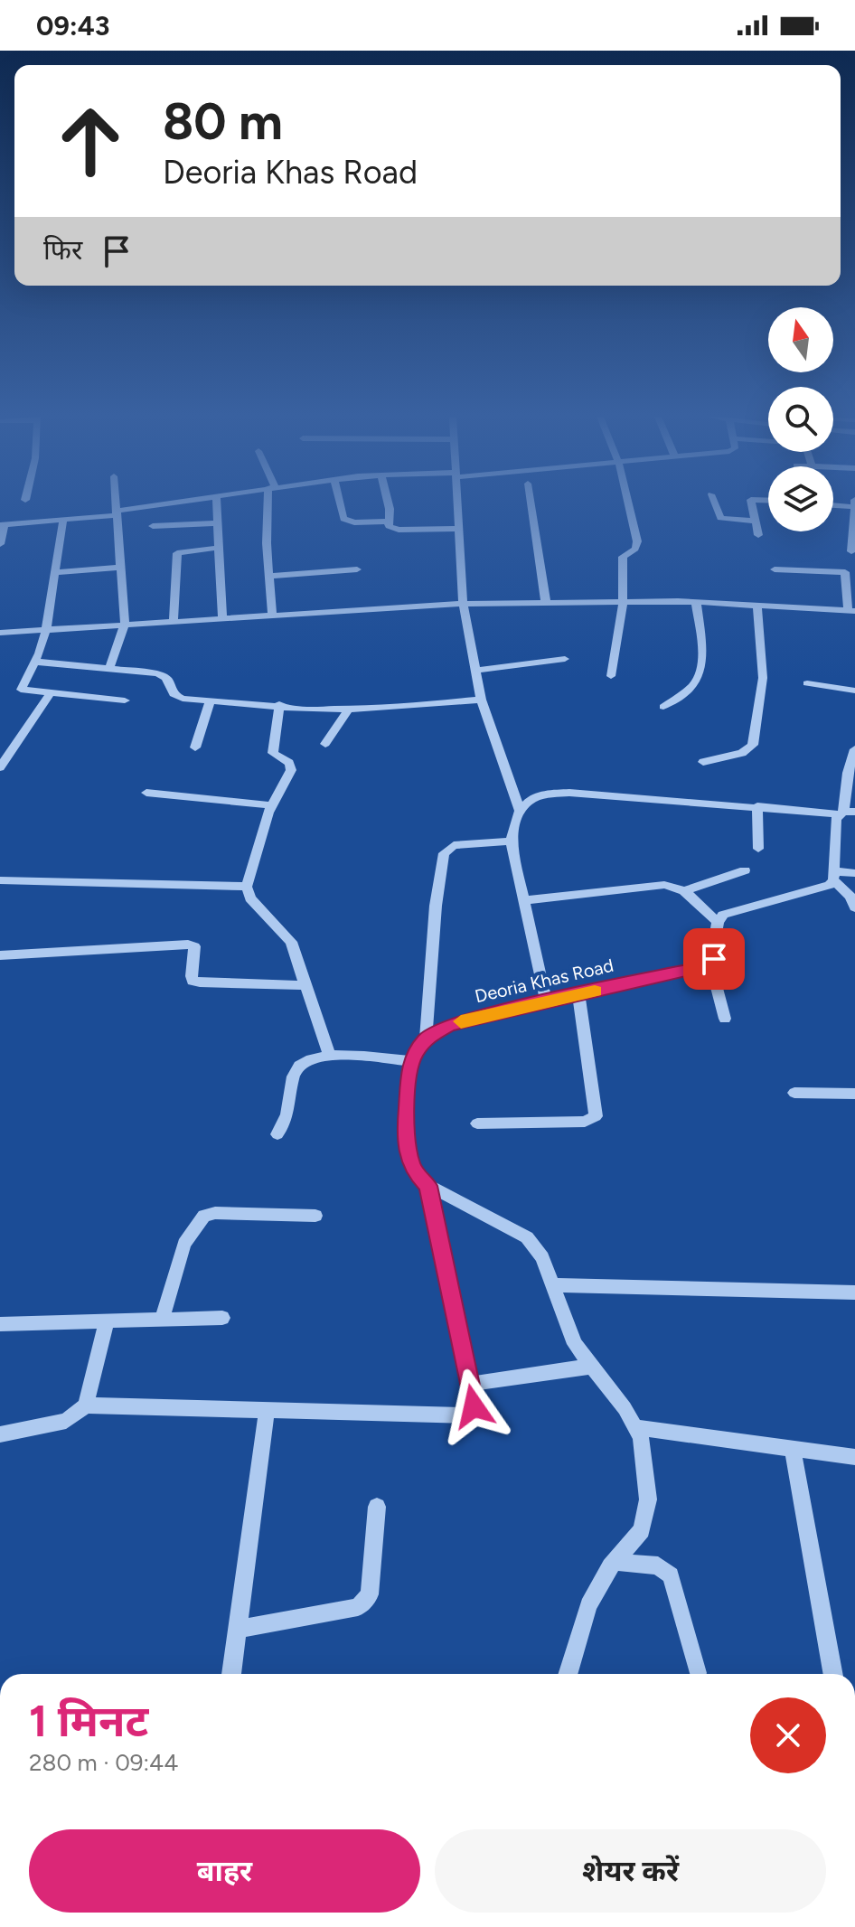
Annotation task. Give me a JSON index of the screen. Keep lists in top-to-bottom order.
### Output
{
  "streets": {
    "street": ["Deoria Khas Road"]
  },
  "north": "top",
  "page": {
    "status": "09:43",
    "turn": ["80 m", "Deoria Khas Road"],
    "then": "फिर",
    "heading": ["1 मिनट", "280 m · 09:44"],
    "buttons": ["बाहर", "शेयर करें"]
  }
}
